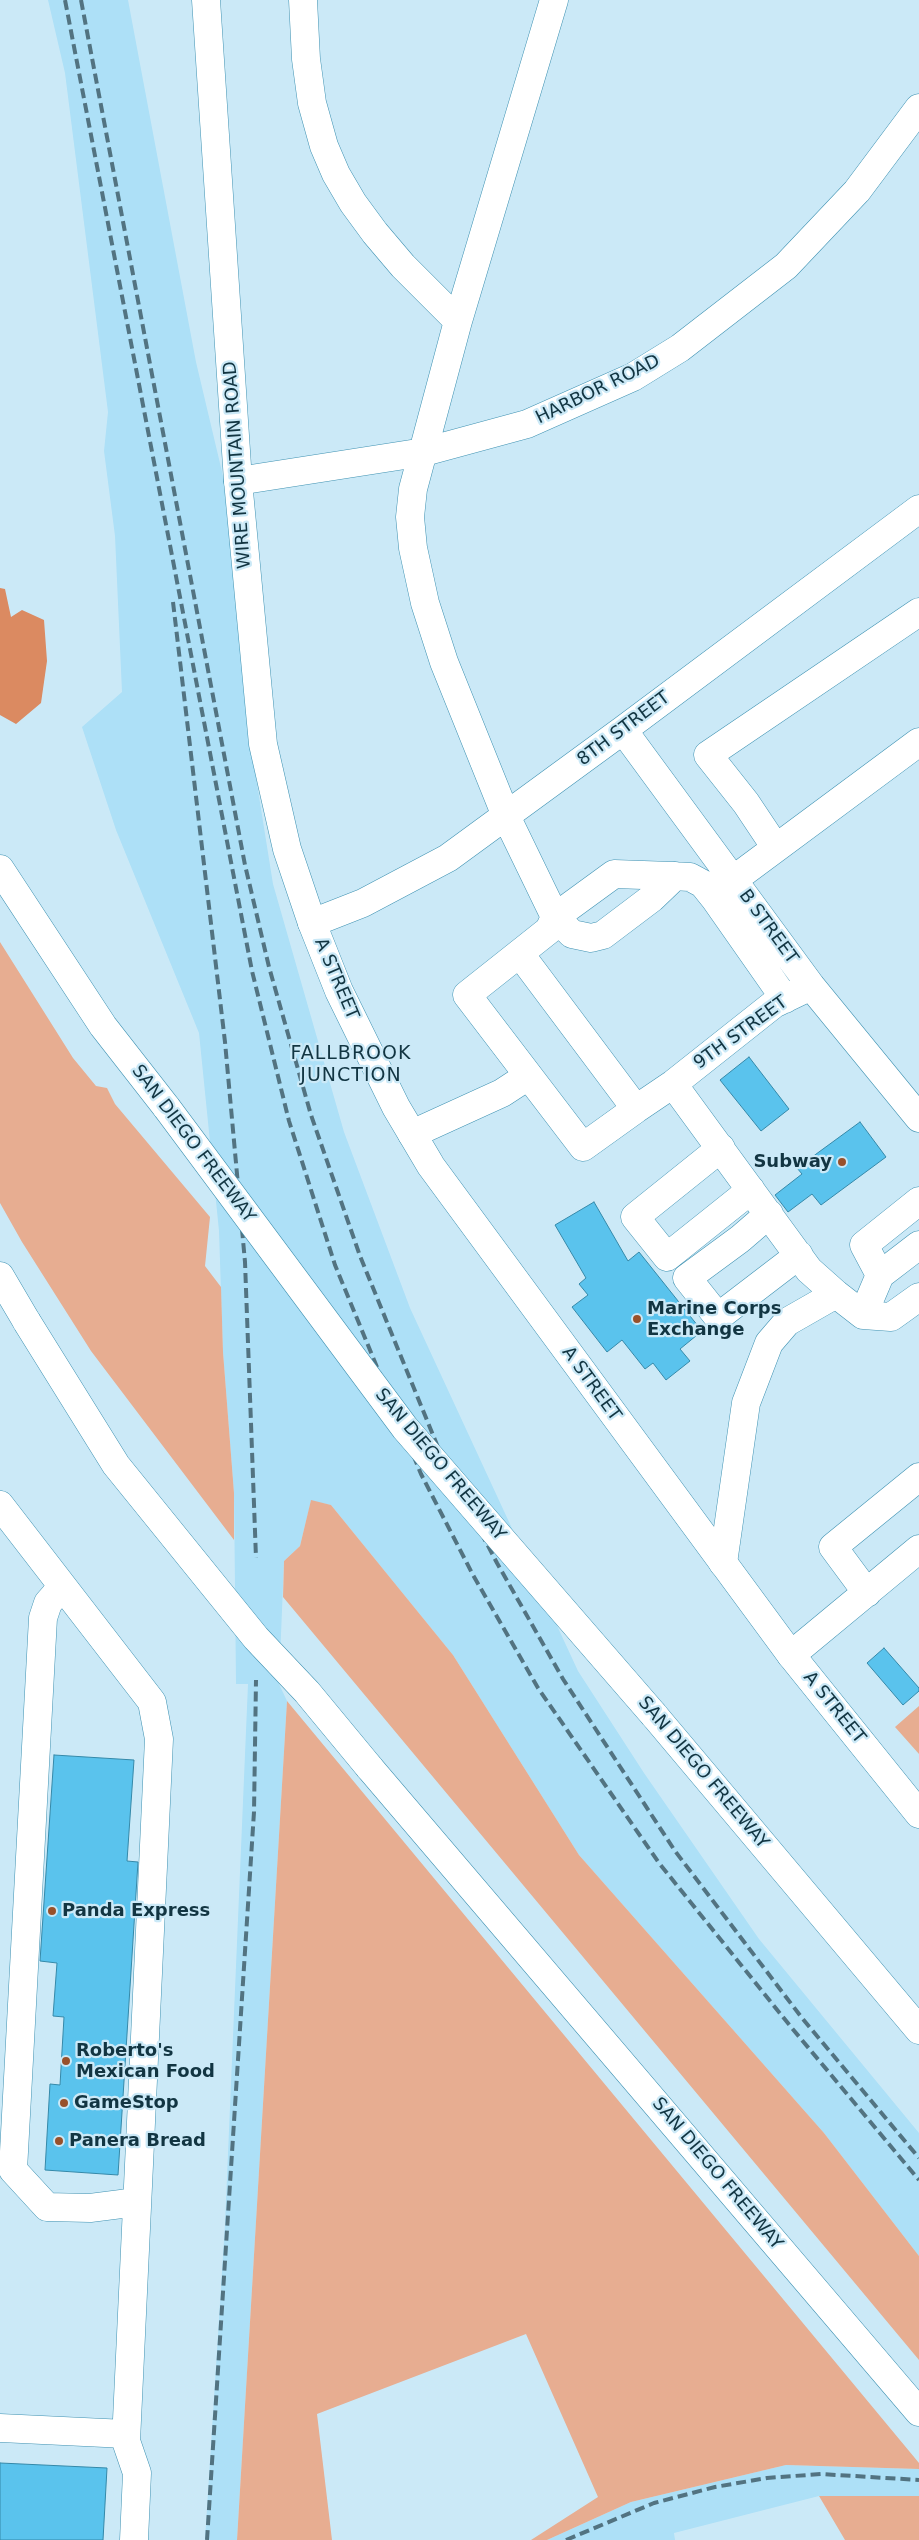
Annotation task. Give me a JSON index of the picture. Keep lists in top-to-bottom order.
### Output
{
  "streets": {
    "main road": [
      "HARBOR ROAD",
      "WIRE MOUNTAIN ROAD",
      "8TH STREET",
      "B STREET",
      "A STREET",
      "9TH STREET",
      "SAN DIEGO FREEWAY"
    ]
  },
  "crossings": [
    ["HARBOR ROAD", "WIRE MOUNTAIN ROAD"],
    ["WIRE MOUNTAIN ROAD", "8TH STREET"],
    ["WIRE MOUNTAIN ROAD", "A STREET"],
    ["8TH STREET", "B STREET"],
    ["8TH STREET", "A STREET"],
    ["B STREET", "9TH STREET"]
  ],
  "districts": ["FALLBROOK JUNCTION"],
  "places": [
    "Subway",
    "Marine Corps Exchange",
    "Panda Express",
    "Roberto's Mexican Food",
    "GameStop",
    "Panera Bread"
  ]
}
